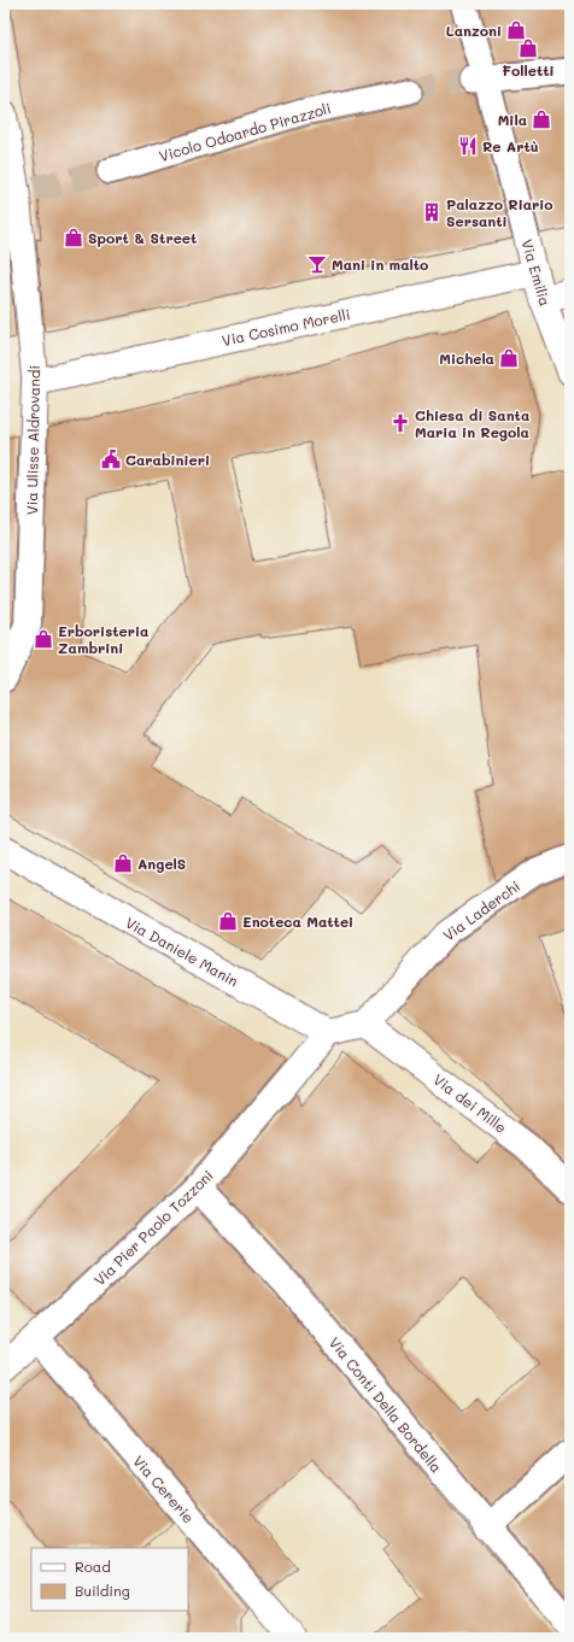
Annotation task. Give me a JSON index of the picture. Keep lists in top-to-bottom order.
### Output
{
  "streets": {
    "street": [
      "Vicolo Odoardo Pirazzoli",
      "Via Emilia",
      "Via Cosimo Morelli",
      "Via Ulisse Aldrovandi",
      "Via Laderchi",
      "Via Daniele Manin",
      "Via dei Mille",
      "Via Pier Paolo Tozzoni",
      "Via Conti Della Bordella",
      "Via Cererie"
    ]
  },
  "crossings": [
    ["Via Emilia", "Via Cosimo Morelli"],
    ["Via Cosimo Morelli", "Via Ulisse Aldrovandi"],
    ["Via Laderchi", "Via dei Mille"],
    ["Via Daniele Manin", "Via Pier Paolo Tozzoni"],
    ["Via Pier Paolo Tozzoni", "Via Conti Della Bordella"],
    ["Via Pier Paolo Tozzoni", "Via Cererie"]
  ],
  "places": {
    "shop": [
      "Lanzoni",
      "Folletti",
      "Mila",
      "Sport & Street",
      "Michela",
      "Erboristeria Zambrini",
      "AngelS",
      "Enoteca Mattei"
    ],
    "restaurant": ["Re Artù"],
    "building": ["Palazzo Riario Sersanti"],
    "bar": ["Mani in malto"],
    "church": ["Chiesa di Santa Maria in Regola"],
    "public building": ["Carabinieri"]
  },
  "legend": ["Road", "Building"]
}
